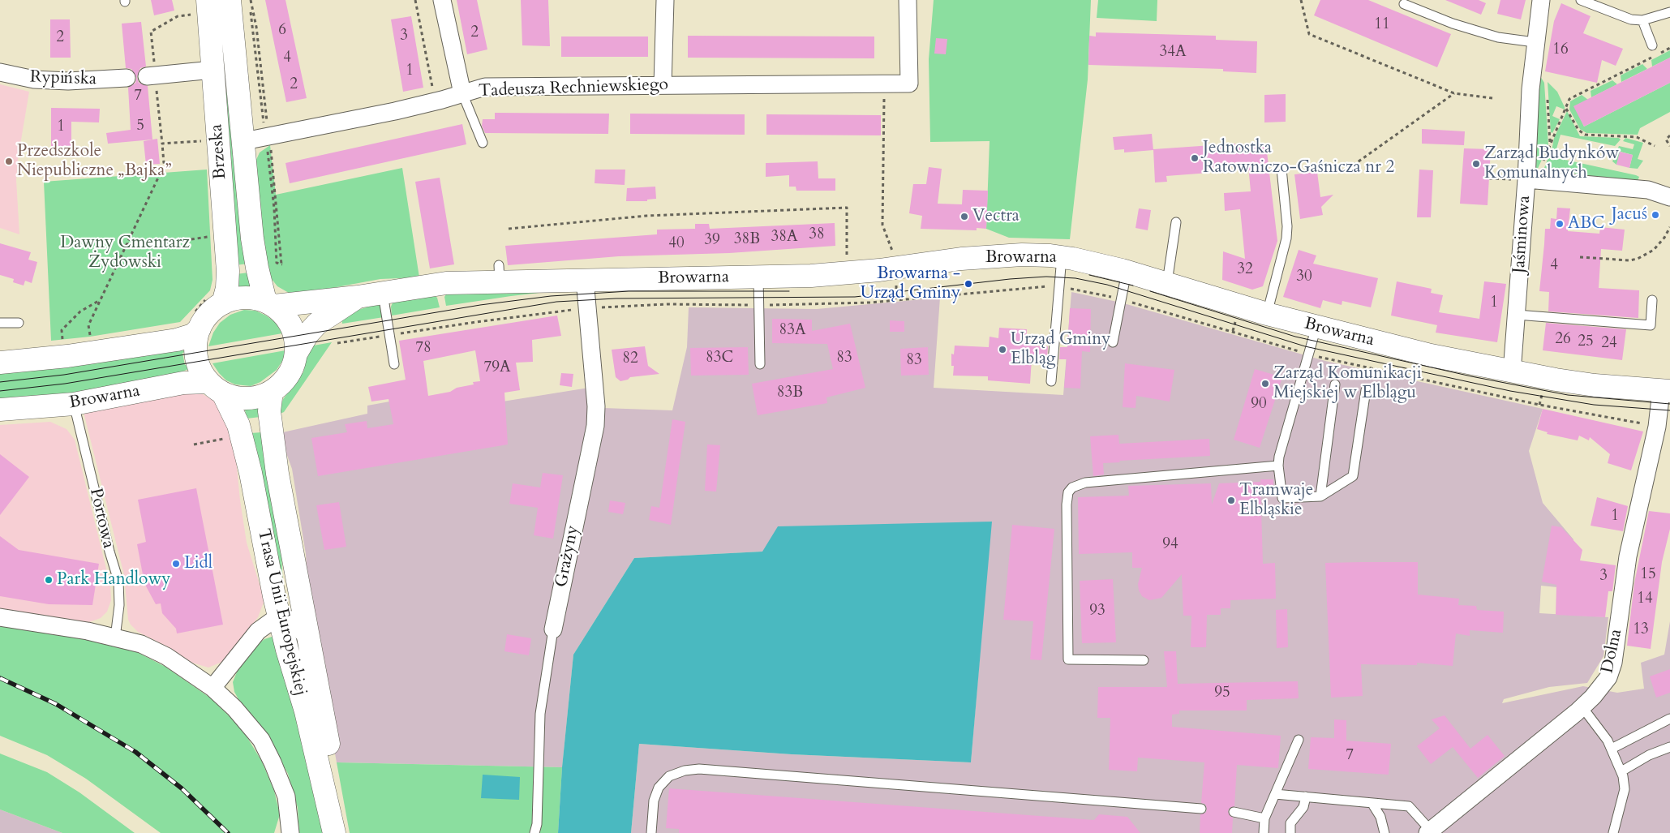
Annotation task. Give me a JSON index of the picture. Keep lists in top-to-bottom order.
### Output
{
  "streets": {
    "main road": ["Brzeska", "Browarna", "Trasa Unii Europejskiej"],
    "street": [
      "Rypińska",
      "Tadeusza Rechniewskiego",
      "Jaśminowa",
      "Grażyny",
      "Dolna"
    ],
    "lane": ["Portowa"]
  },
  "crossings": [
    ["Tadeusza Rechniewskiego", "Brzeska"],
    ["Brzeska", "Browarna"],
    ["Brzeska", "Trasa Unii Europejskiej"],
    ["Jaśminowa", "Browarna"],
    ["Browarna", "Portowa"],
    ["Browarna", "Grażyny"],
    ["Browarna", "Trasa Unii Europejskiej"],
    ["Browarna", "Dolna"]
  ],
  "parks": ["Dawny Cmentarz Żydowski"],
  "places": [
    "Jednostka Ratowniczo-Gaśnicza nr 2",
    "Przedszkole Niepubliczne „Bajka”",
    "Zarząd Budynków Komunalnych",
    "Jacuś",
    "Vectra",
    "ABC",
    "Browarna - Urząd Gminy",
    "Urząd Gminy Elbląg",
    "Zarząd Komunikacji Miejskiej w Elblągu",
    "Tramwaje Elbląskie",
    "Lidl",
    "Park Handlowy"
  ],
  "house_numbers": [
    "11",
    "6",
    "2",
    "3",
    "2",
    "16",
    "34A",
    "4",
    "1",
    "2",
    "7",
    "5",
    "1",
    "38",
    "38A",
    "38B",
    "39",
    "40",
    "4",
    "32",
    "30",
    "1",
    "83A",
    "26",
    "25",
    "24",
    "78",
    "83C",
    "83",
    "82",
    "83",
    "79A",
    "83B",
    "90",
    "1",
    "94",
    "15",
    "3",
    "14",
    "93",
    "13",
    "95",
    "7"
  ]
}
